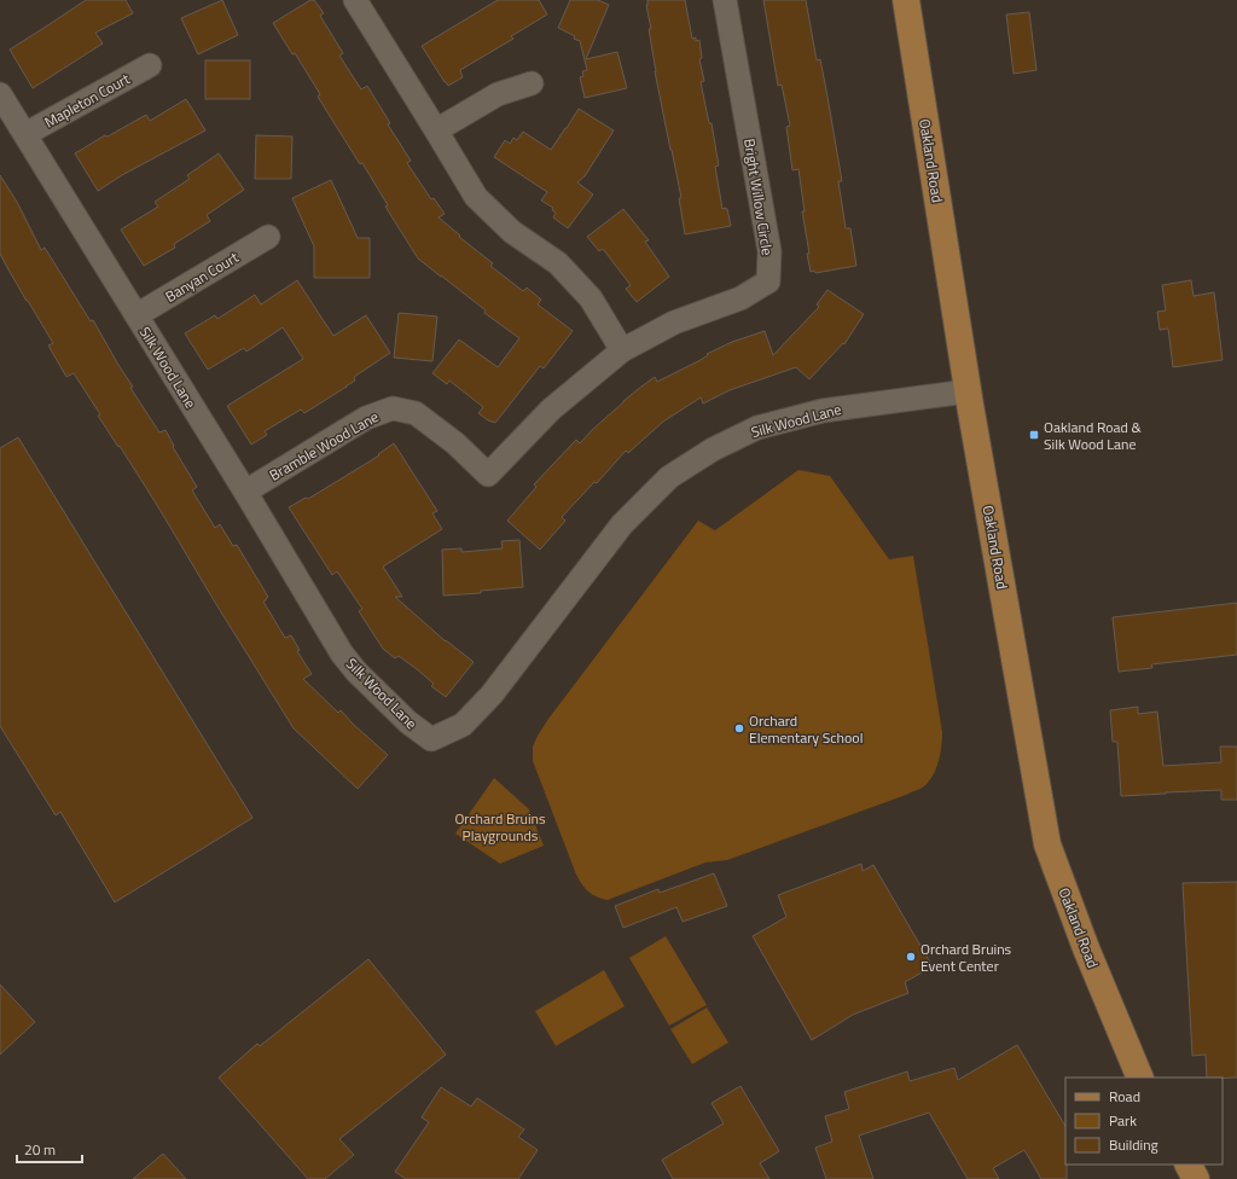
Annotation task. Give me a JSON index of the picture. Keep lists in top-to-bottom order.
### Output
{
  "streets": {
    "main road": ["Oakland Road"],
    "street": [
      "Mapleton Court",
      "Bright Willow Circle",
      "Banyan Court",
      "Silk Wood Lane",
      "Bramble Wood Lane"
    ]
  },
  "crossings": [
    ["Mapleton Court", "Silk Wood Lane"],
    ["Oakland Road", "Silk Wood Lane"],
    ["Bright Willow Circle", "Bramble Wood Lane"],
    ["Banyan Court", "Silk Wood Lane"],
    ["Silk Wood Lane", "Bramble Wood Lane"]
  ],
  "parks": ["Orchard Bruins Playgrounds"],
  "places": {
    "transit": ["Oakland Road & Silk Wood Lane"],
    "other": ["Orchard Elementary School", "Orchard Bruins Event Center"]
  },
  "legend": ["Road", "Park", "Building"],
  "scale_bar": "20 m"
}
